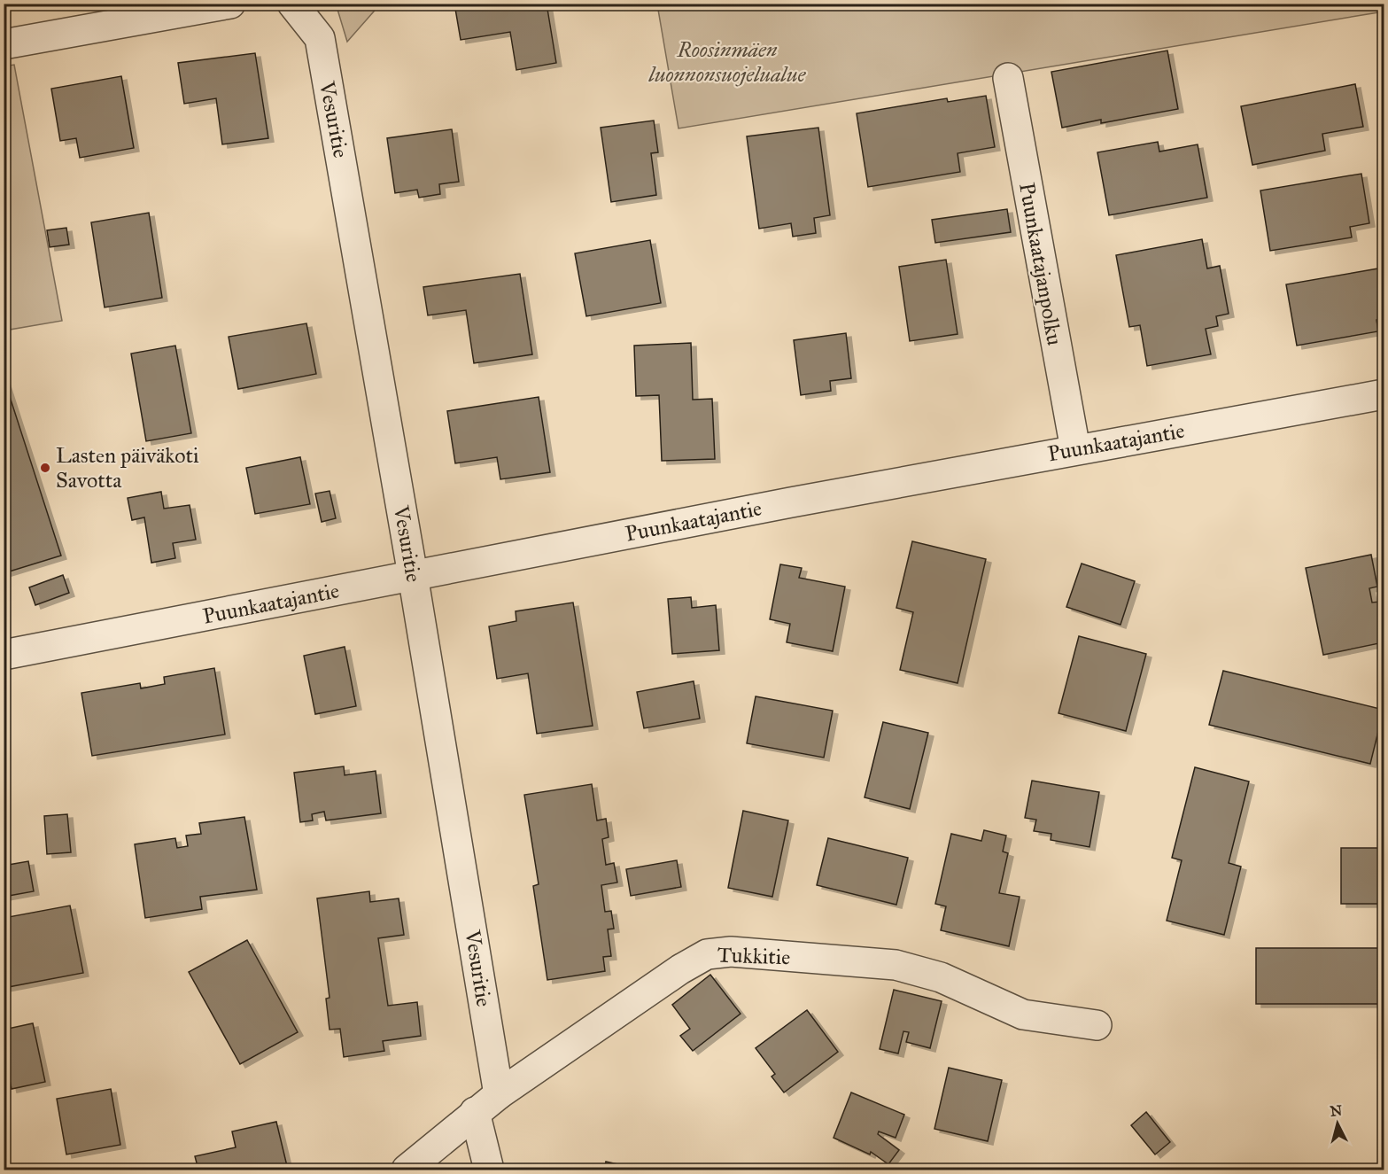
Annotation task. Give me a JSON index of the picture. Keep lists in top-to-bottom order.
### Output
{
  "streets": {
    "street": [
      "Vesuritie",
      "Puunkaatajanpolku",
      "Puunkaatajantie",
      "Tukkitie"
    ]
  },
  "crossings": [
    ["Vesuritie", "Puunkaatajantie"],
    ["Vesuritie", "Tukkitie"],
    ["Puunkaatajanpolku", "Puunkaatajantie"]
  ],
  "parks": ["Roosinmäen luonnonsuojelualue"],
  "places": ["Lasten päiväkoti Savotta"],
  "north": "top"
}
